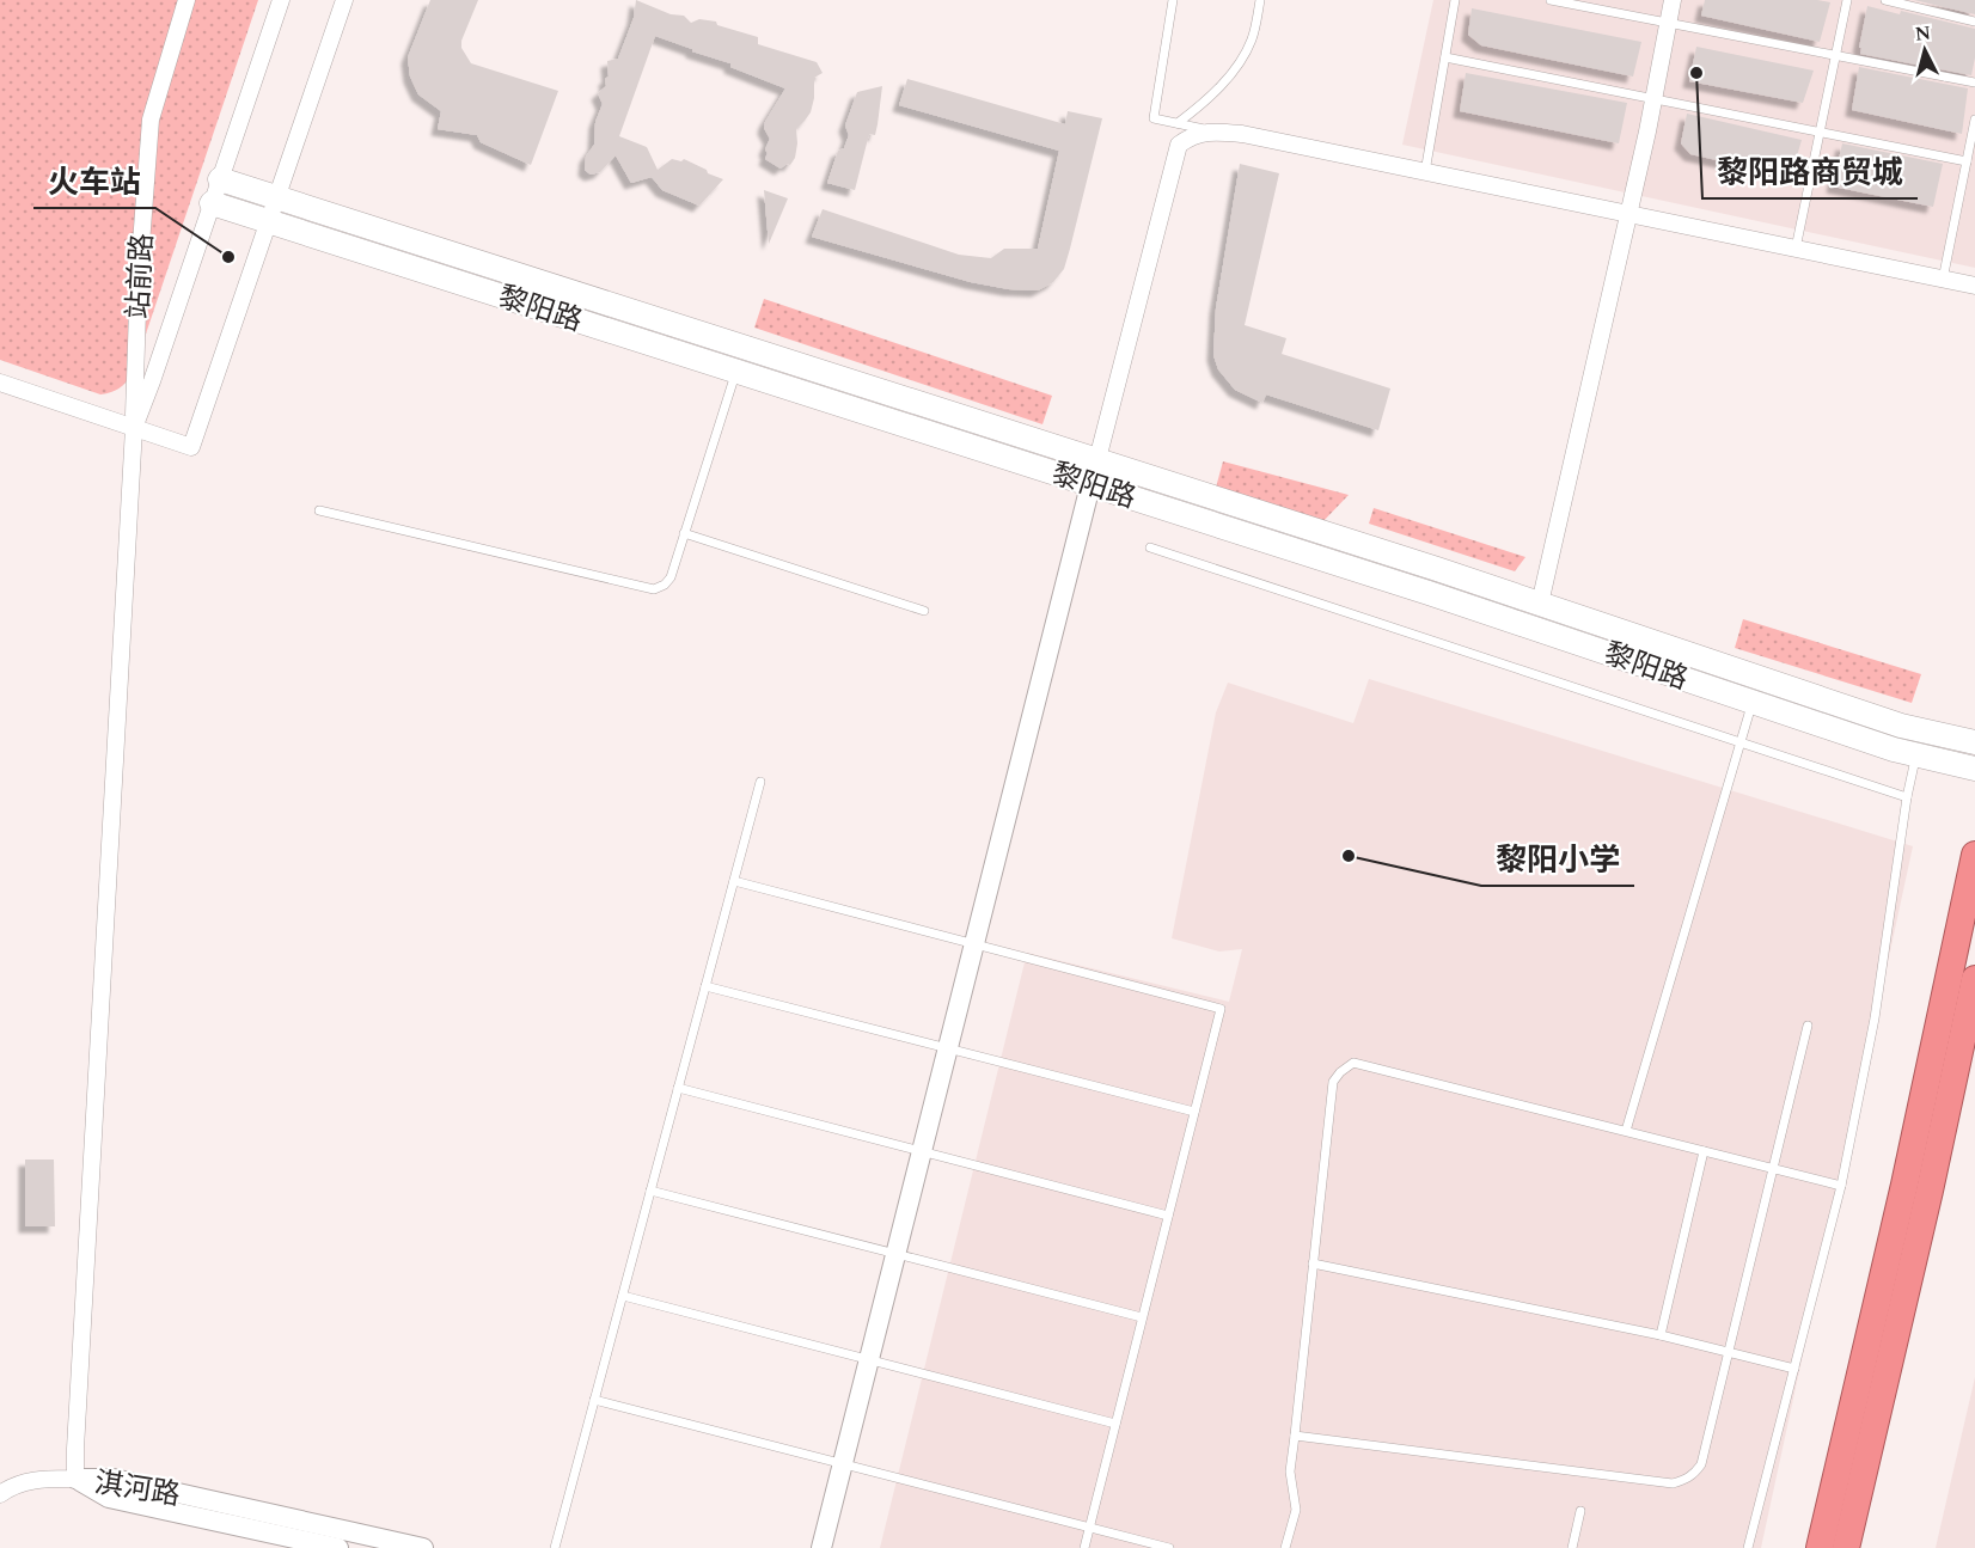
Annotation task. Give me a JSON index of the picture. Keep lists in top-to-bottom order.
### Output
{
  "streets": {
    "main road": ["黎阳路"],
    "street": ["站前路", "淇河路"]
  },
  "crossings": [
    ["站前路", "淇河路"]
  ],
  "places": ["黎阳路商贸城", "火车站", "黎阳小学"],
  "north": "top"
}
